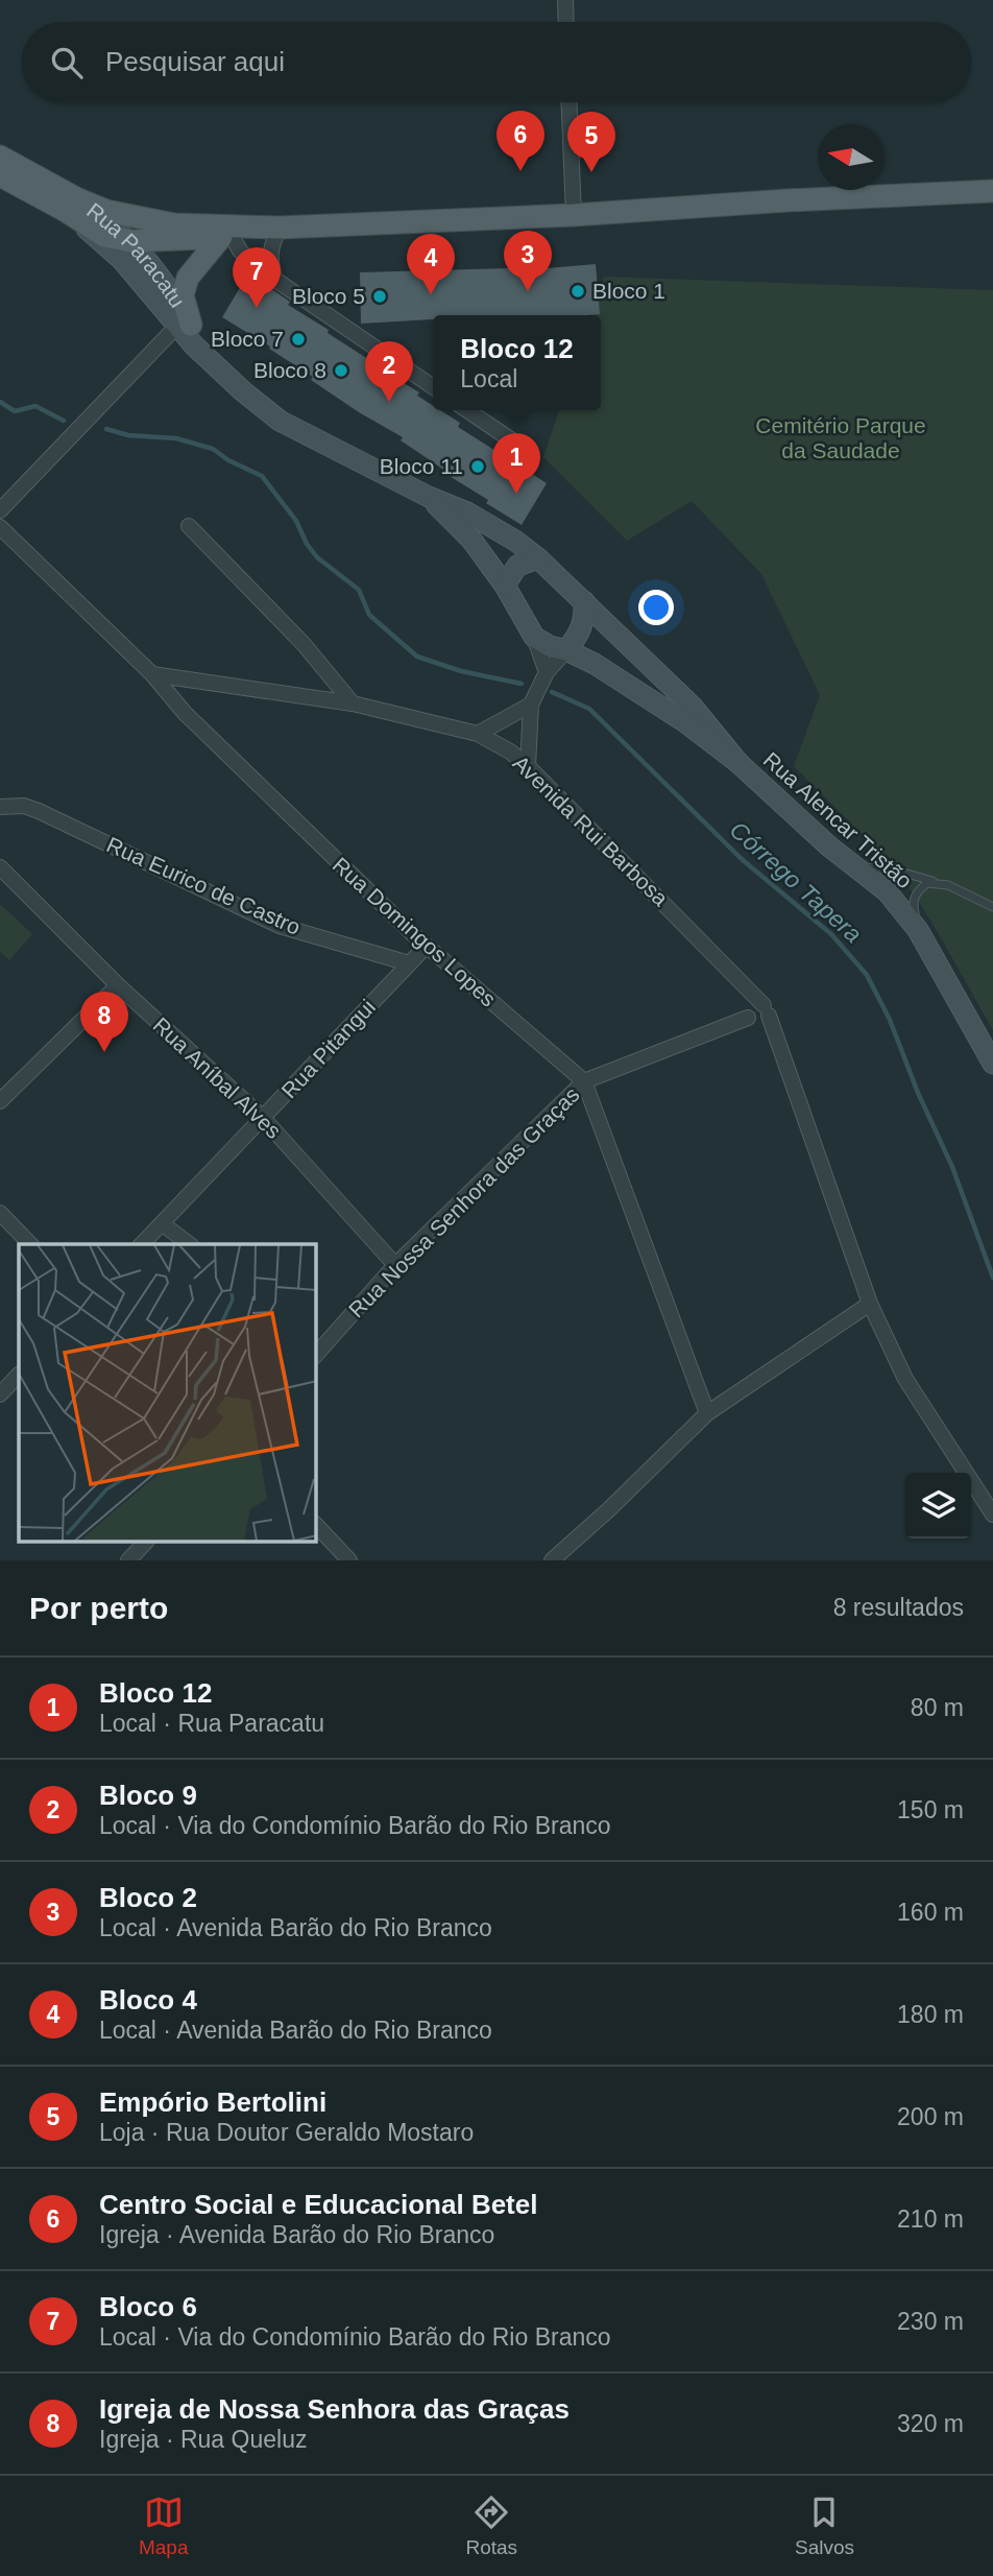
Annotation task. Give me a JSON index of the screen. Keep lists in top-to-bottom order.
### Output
{
  "streets": {
    "main road": ["Rua Paracatu", "Rua Alencar Tristão"],
    "street": [
      "Avenida Rui Barbosa",
      "Rua Eurico de Castro",
      "Rua Domingos Lopes",
      "Rua Pitangui",
      "Rua Aníbal Alves",
      "Rua Nossa Senhora das Graças"
    ]
  },
  "crossings": [
    ["Rua Paracatu", "Rua Alencar Tristão"],
    ["Avenida Rui Barbosa", "Rua Domingos Lopes"],
    ["Avenida Rui Barbosa", "Rua Nossa Senhora das Graças"],
    ["Rua Eurico de Castro", "Rua Pitangui"],
    ["Rua Domingos Lopes", "Rua Pitangui"],
    ["Rua Domingos Lopes", "Rua Nossa Senhora das Graças"],
    ["Rua Pitangui", "Rua Aníbal Alves"],
    ["Rua Aníbal Alves", "Rua Nossa Senhora das Graças"]
  ],
  "water": ["Córrego Tapera"],
  "parks": ["Cemitério Parque da Saudade"],
  "places": [
    "Bloco 1",
    "Bloco 5",
    "Bloco 7",
    "Bloco 8",
    "Bloco 11"
  ],
  "north": "left",
  "page": {
    "search": "Pesquisar aqui",
    "pins": [
      "6",
      "5",
      "3",
      "4",
      "7",
      "2",
      "1",
      "8"
    ],
    "popup": ["Bloco 12", "Local"],
    "heading": ["Por perto", "8 resultados"],
    "list": [
      {
        "mark": "1",
        "name": "Bloco 12",
        "note": "Local · Rua Paracatu",
        "value": "80 m"
      },
      {
        "mark": "2",
        "name": "Bloco 9",
        "note": "Local · Via do Condomínio Barão do Rio Branco",
        "value": "150 m"
      },
      {
        "mark": "3",
        "name": "Bloco 2",
        "note": "Local · Avenida Barão do Rio Branco",
        "value": "160 m"
      },
      {
        "mark": "4",
        "name": "Bloco 4",
        "note": "Local · Avenida Barão do Rio Branco",
        "value": "180 m"
      },
      {
        "mark": "5",
        "name": "Empório Bertolini",
        "note": "Loja · Rua Doutor Geraldo Mostaro",
        "value": "200 m"
      },
      {
        "mark": "6",
        "name": "Centro Social e Educacional Betel",
        "note": "Igreja · Avenida Barão do Rio Branco",
        "value": "210 m"
      },
      {
        "mark": "7",
        "name": "Bloco 6",
        "note": "Local · Via do Condomínio Barão do Rio Branco",
        "value": "230 m"
      },
      {
        "mark": "8",
        "name": "Igreja de Nossa Senhora das Graças",
        "note": "Igreja · Rua Queluz",
        "value": "320 m"
      }
    ],
    "nav": ["Mapa", "Rotas", "Salvos"]
  }
}
